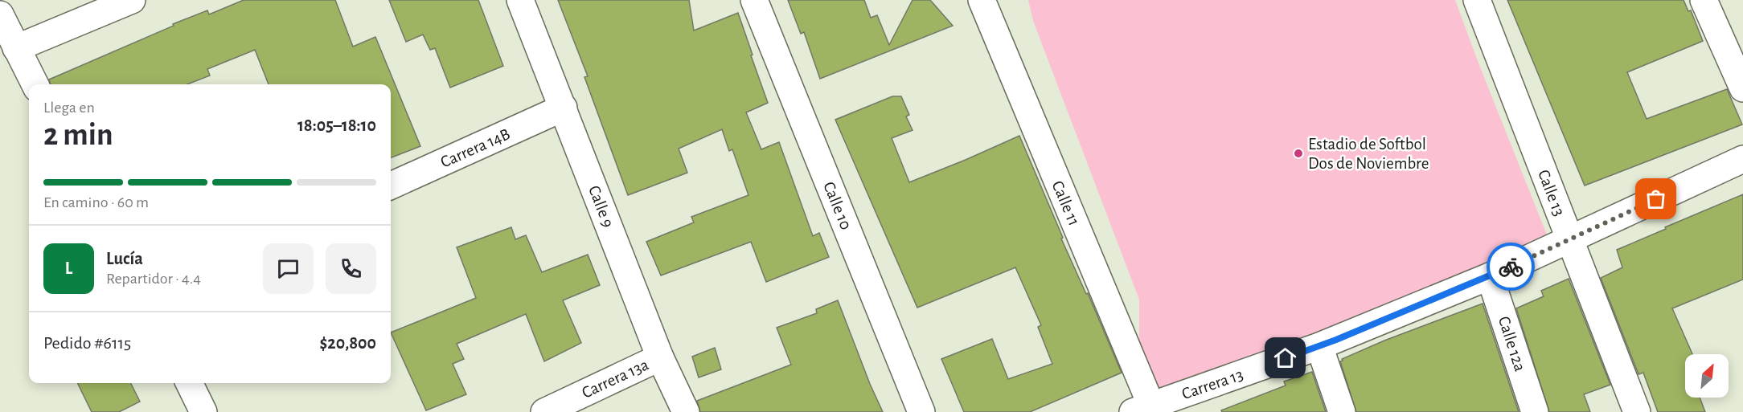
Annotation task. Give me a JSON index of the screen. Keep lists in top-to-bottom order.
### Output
{
  "streets": {
    "street": [
      "Carrera 14B",
      "Calle 13",
      "Calle 11",
      "Calle 10",
      "Calle 9",
      "Calle 12a",
      "Carrera 13a",
      "Carrera 13"
    ]
  },
  "crossings": [
    ["Carrera 14B", "Calle 9"],
    ["Calle 13", "Carrera 13"],
    ["Calle 11", "Carrera 13"],
    ["Calle 9", "Carrera 13a"],
    ["Calle 12a", "Carrera 13"]
  ],
  "places": ["Estadio de Softbol Dos de Noviembre"],
  "north": "top right",
  "page": {
    "heading": ["2 min", "Llega en", "18:05–18:10"],
    "panel": [
      "Lucía",
      "Repartidor · 4.4",
      "Pedido #6115",
      "$20,800"
    ],
    "bar": "En camino · 60 m",
    "round": "L"
  }
}
